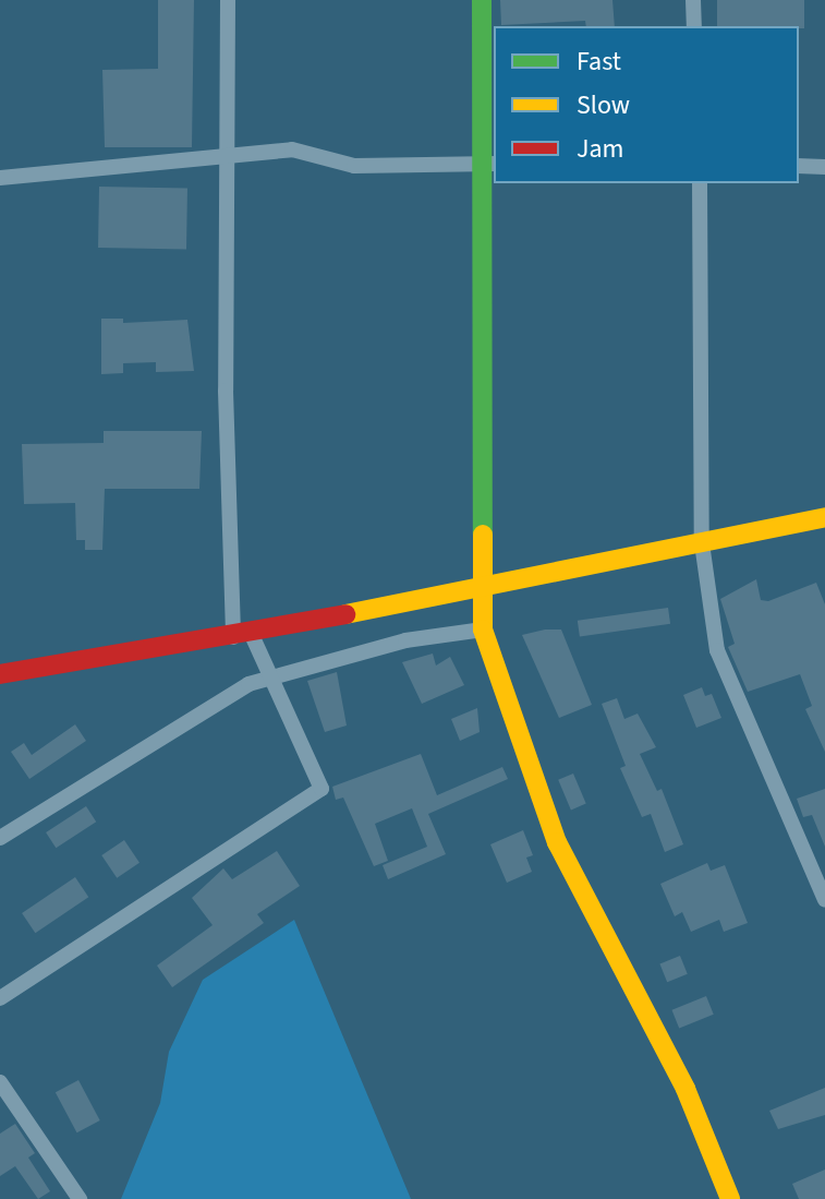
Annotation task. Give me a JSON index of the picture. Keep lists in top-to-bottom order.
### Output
{
  "legend": ["Fast", "Slow", "Jam"]
}
